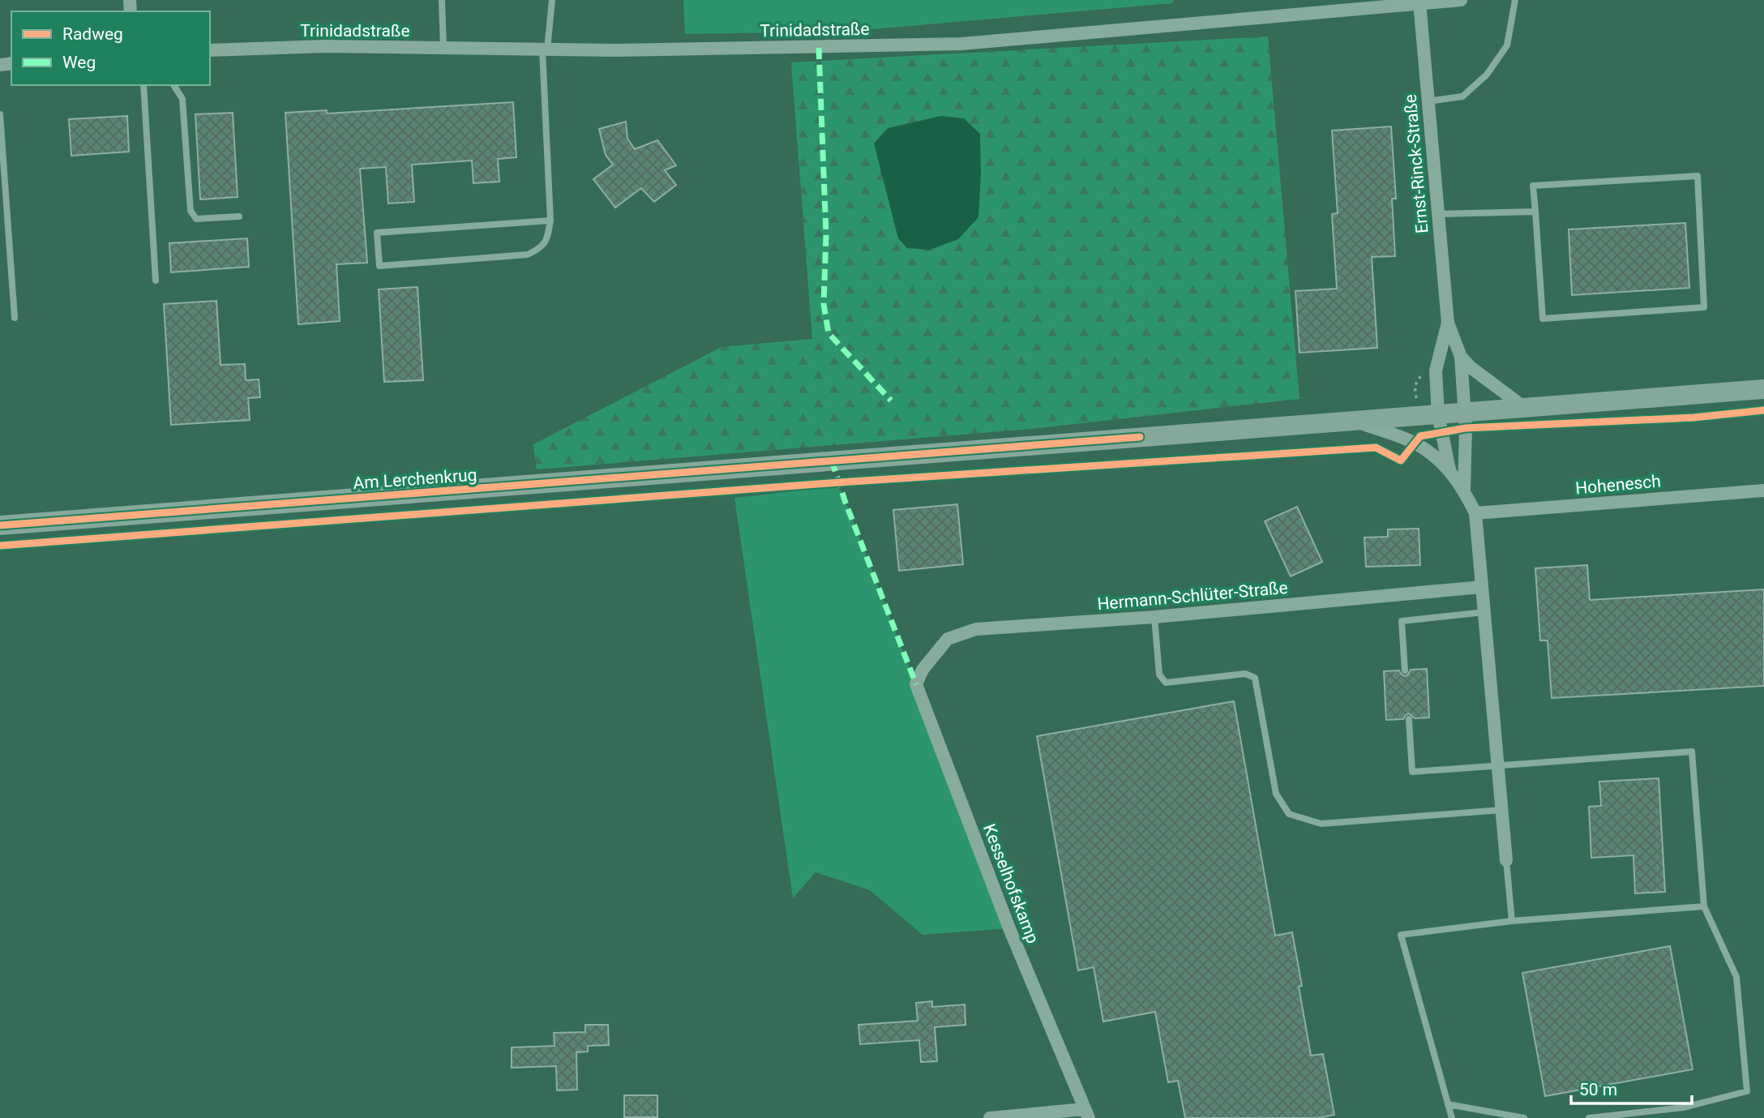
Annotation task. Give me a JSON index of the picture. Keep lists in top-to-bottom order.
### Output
{
  "streets": {
    "main road": ["Am Lerchenkrug"],
    "street": [
      "Trinidadstraße",
      "Ernst-Rinck-Straße",
      "Hohenesch",
      "Hermann-Schlüter-Straße",
      "Kesselhofskamp"
    ]
  },
  "crossings": [
    ["Trinidadstraße", "Ernst-Rinck-Straße"],
    ["Ernst-Rinck-Straße", "Am Lerchenkrug"],
    ["Hermann-Schlüter-Straße", "Kesselhofskamp"]
  ],
  "legend": ["Radweg", "Weg"],
  "scale_bar": "50 m"
}
